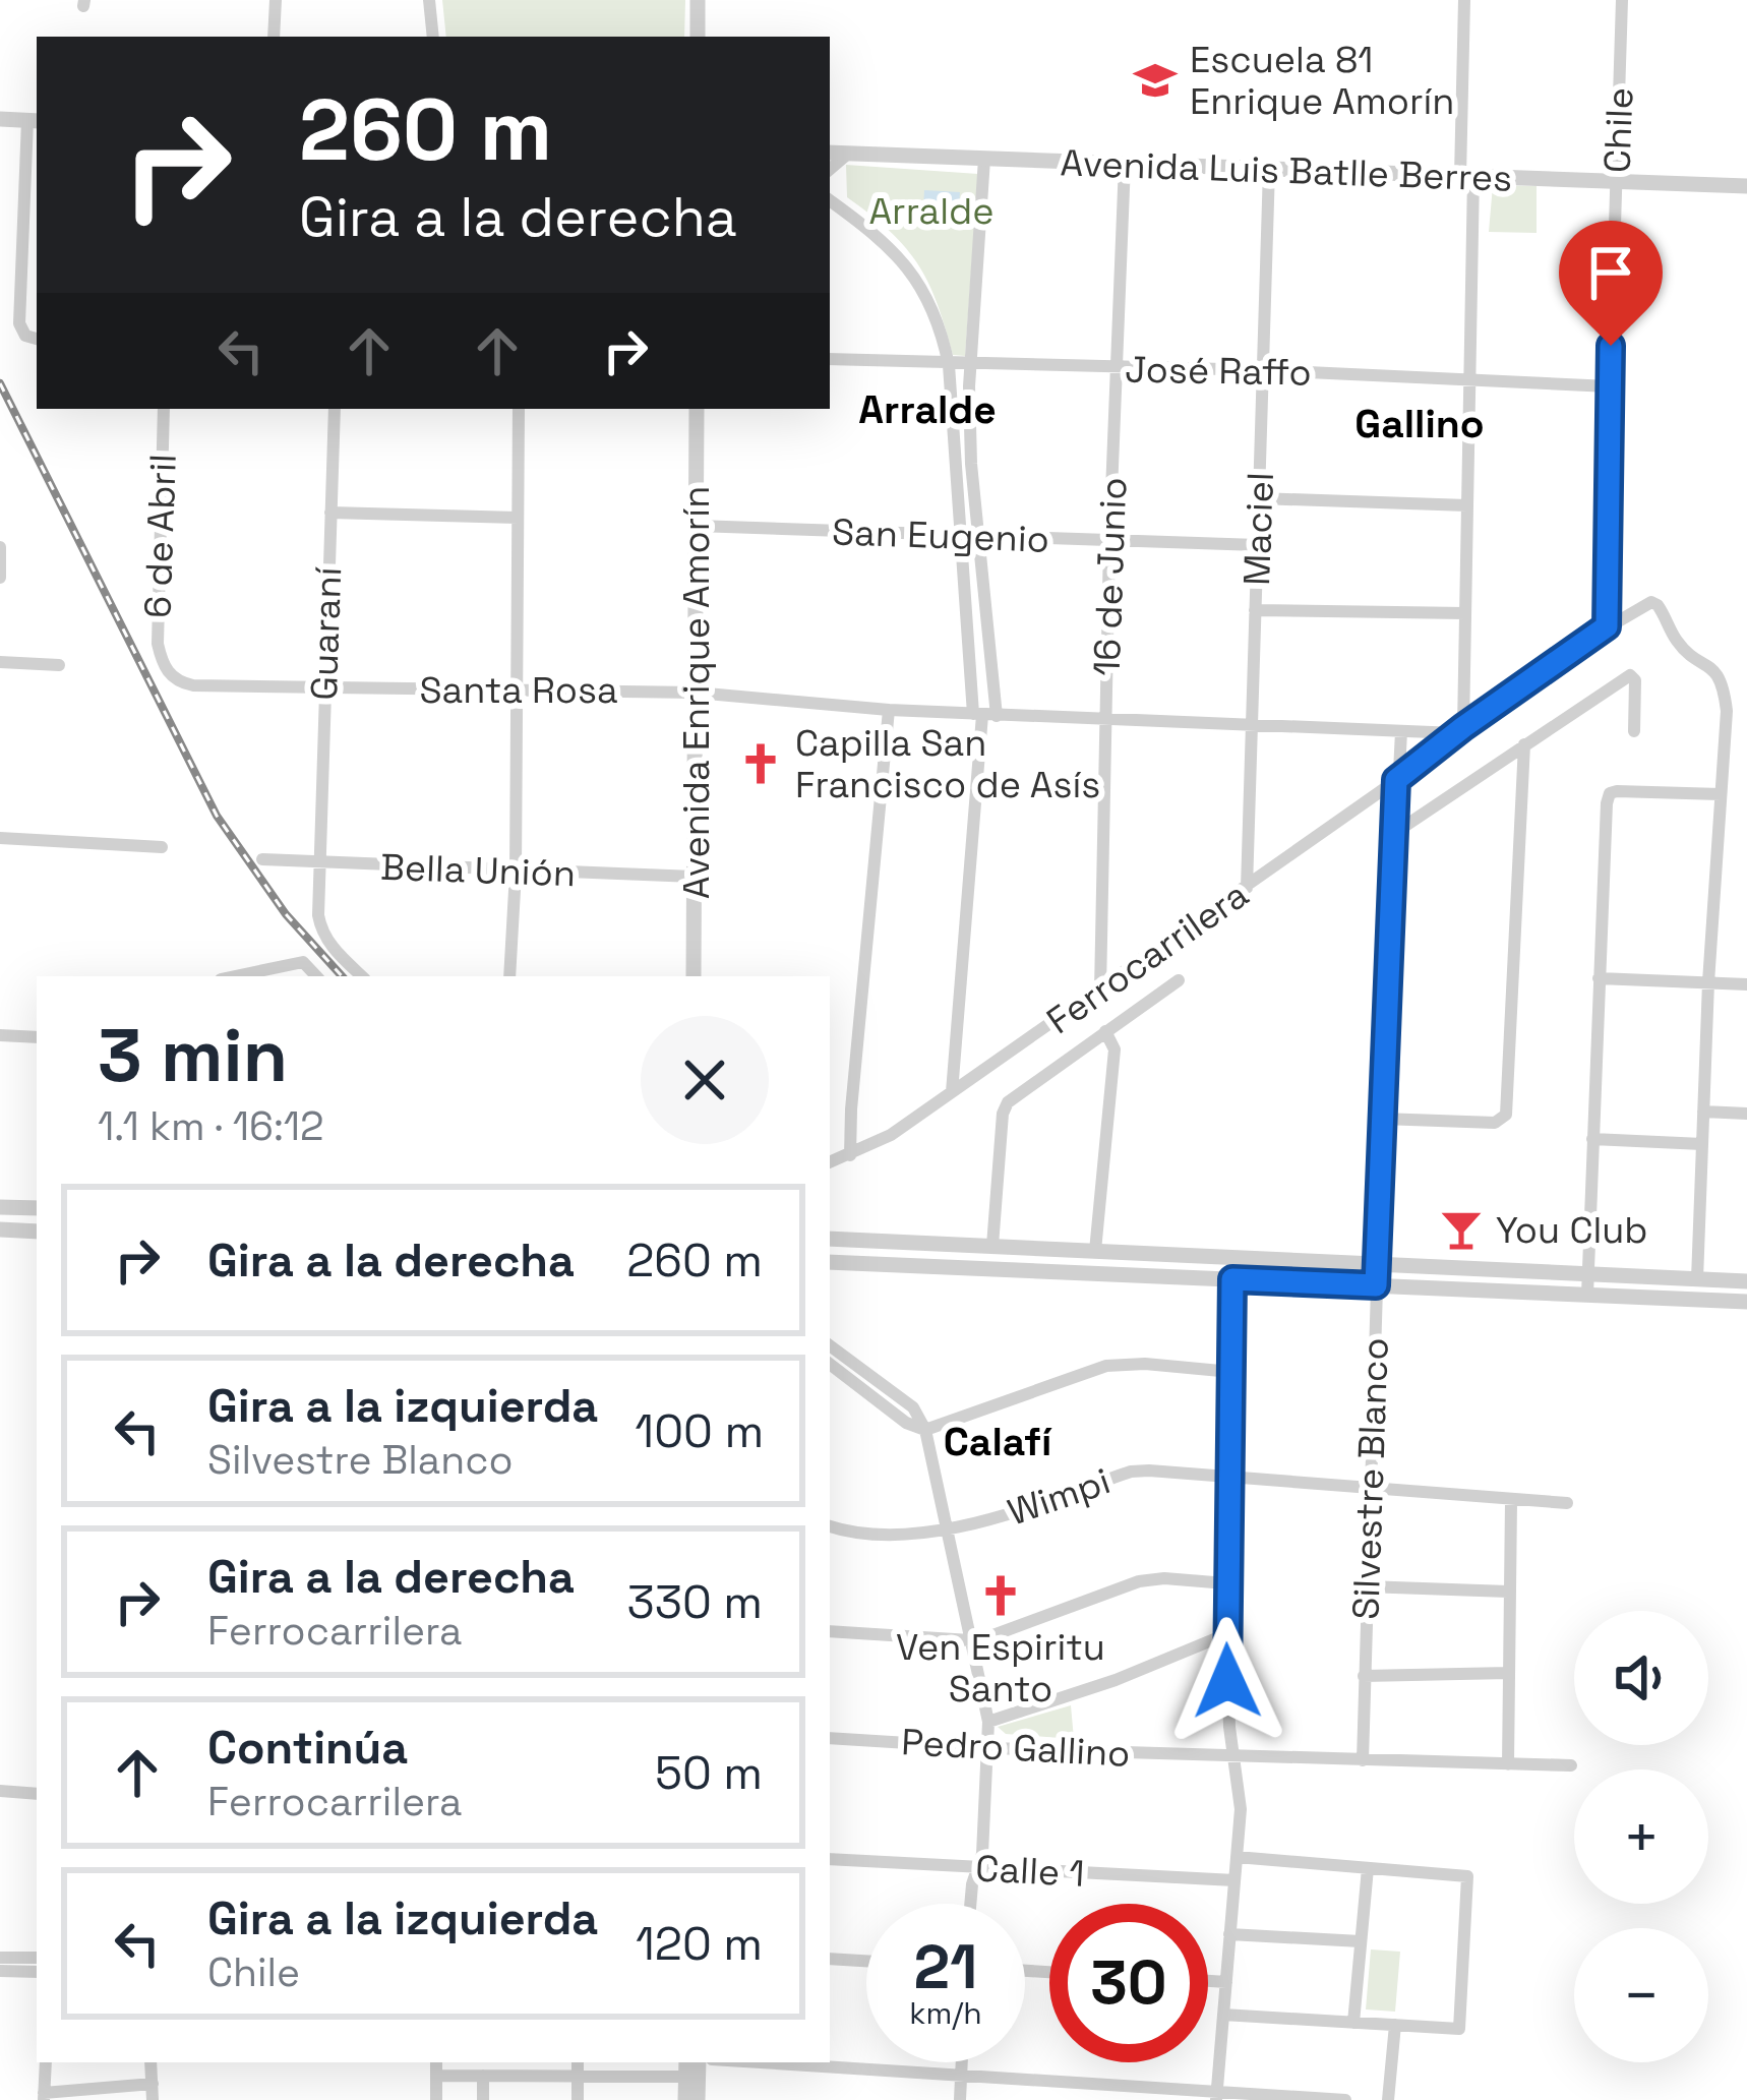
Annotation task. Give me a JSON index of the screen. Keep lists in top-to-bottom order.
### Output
{
  "streets": {
    "street": [
      "Chile",
      "Avenida Luis Batlle Berres",
      "José Raffo",
      "Maciel",
      "San Eugenio",
      "6 de Abril",
      "16 de Junio",
      "Guaraní",
      "Santa Rosa",
      "Avenida Enrique Amorín",
      "Bella Unión",
      "Ferrocarrilera",
      "Silvestre Blanco",
      "Wimpi",
      "Pedro Gallino",
      "Calle 1"
    ]
  },
  "crossings": [
    ["Chile", "Avenida Luis Batlle Berres"],
    ["Chile", "José Raffo"],
    ["Chile", "Ferrocarrilera"],
    ["Avenida Luis Batlle Berres", "Maciel"],
    ["Avenida Luis Batlle Berres", "16 de Junio"],
    ["José Raffo", "Maciel"],
    ["José Raffo", "16 de Junio"],
    ["Maciel", "San Eugenio"],
    ["Maciel", "Santa Rosa"],
    ["Maciel", "Ferrocarrilera"],
    ["San Eugenio", "16 de Junio"],
    ["San Eugenio", "Avenida Enrique Amorín"],
    ["6 de Abril", "Santa Rosa"],
    ["16 de Junio", "Santa Rosa"],
    ["16 de Junio", "Ferrocarrilera"],
    ["Guaraní", "Santa Rosa"],
    ["Guaraní", "Bella Unión"],
    ["Santa Rosa", "Avenida Enrique Amorín"],
    ["Santa Rosa", "Ferrocarrilera"],
    ["Santa Rosa", "Silvestre Blanco"],
    ["Avenida Enrique Amorín", "Bella Unión"],
    ["Ferrocarrilera", "Silvestre Blanco"],
    ["Silvestre Blanco", "Wimpi"],
    ["Silvestre Blanco", "Pedro Gallino"]
  ],
  "districts": ["Arralde", "Gallino", "Calafí"],
  "parks": ["Arralde"],
  "places": {
    "school or university": ["Escuela 81 Enrique Amorín"],
    "church": ["Capilla San Francisco de Asís", "Ven Espiritu Santo"],
    "bar": ["You Club"]
  },
  "page": {
    "turn": ["260 m", "Gira a la derecha"],
    "heading": ["3 min", "1.1 km · 16:12"],
    "list": [
      {
        "name": "Gira a la derecha",
        "value": "260 m"
      },
      {
        "name": "Gira a la izquierda",
        "note": "Silvestre Blanco",
        "value": "100 m"
      },
      {
        "name": "Gira a la derecha",
        "note": "Ferrocarrilera",
        "value": "330 m"
      },
      {
        "name": "Continúa",
        "note": "Ferrocarrilera",
        "value": "50 m"
      },
      {
        "name": "Gira a la izquierda",
        "note": "Chile",
        "value": "120 m"
      }
    ],
    "map_buttons": ["+", "−"],
    "speed": "21 km/h",
    "limit": "30"
  }
}
